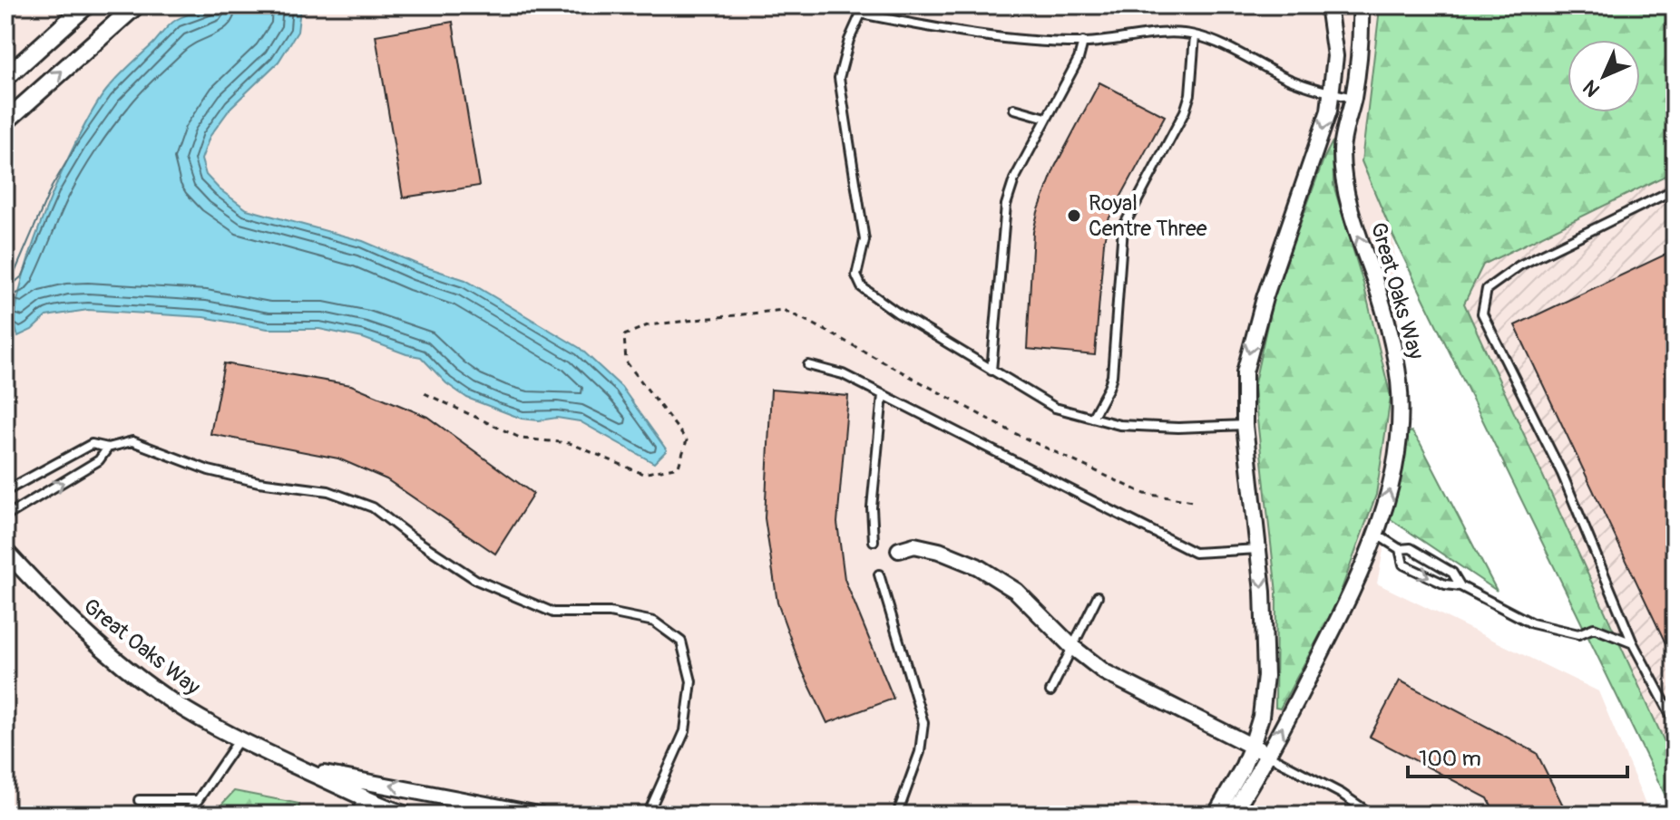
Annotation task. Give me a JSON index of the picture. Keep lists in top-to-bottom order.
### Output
{
  "streets": {
    "street": ["Great Oaks Way"]
  },
  "places": ["Royal Centre Three"],
  "scale_bar": "100 m",
  "north": "bottom left"
}
